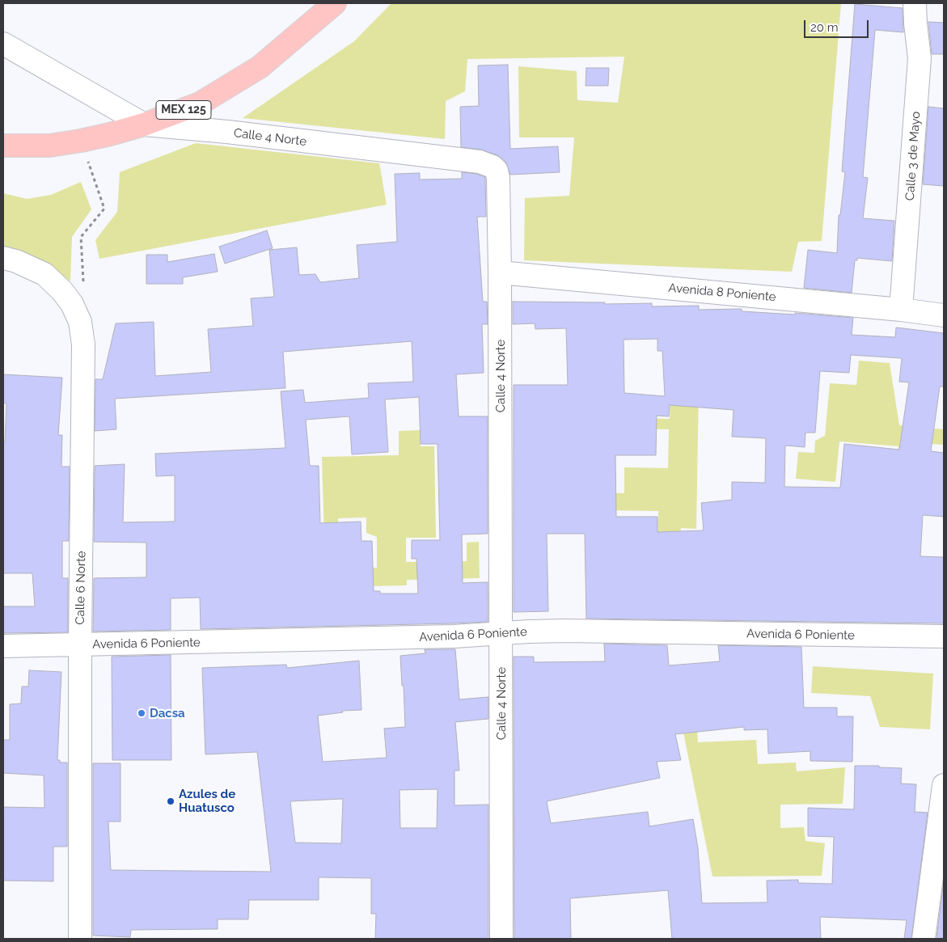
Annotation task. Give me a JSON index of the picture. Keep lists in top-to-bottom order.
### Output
{
  "streets": {
    "main road": ["MEX 125"],
    "street": [
      "Calle 4 Norte",
      "Calle 3 de Mayo",
      "Avenida 8 Poniente",
      "Calle 6 Norte",
      "Avenida 6 Poniente"
    ]
  },
  "crossings": [
    ["MEX 125", "Calle 4 Norte"],
    ["Calle 4 Norte", "Avenida 8 Poniente"],
    ["Calle 4 Norte", "Avenida 6 Poniente"],
    ["Calle 3 de Mayo", "Avenida 8 Poniente"],
    ["Calle 6 Norte", "Avenida 6 Poniente"]
  ],
  "places": ["Dacsa", "Azules de Huatusco"],
  "scale_bar": "20 m"
}
